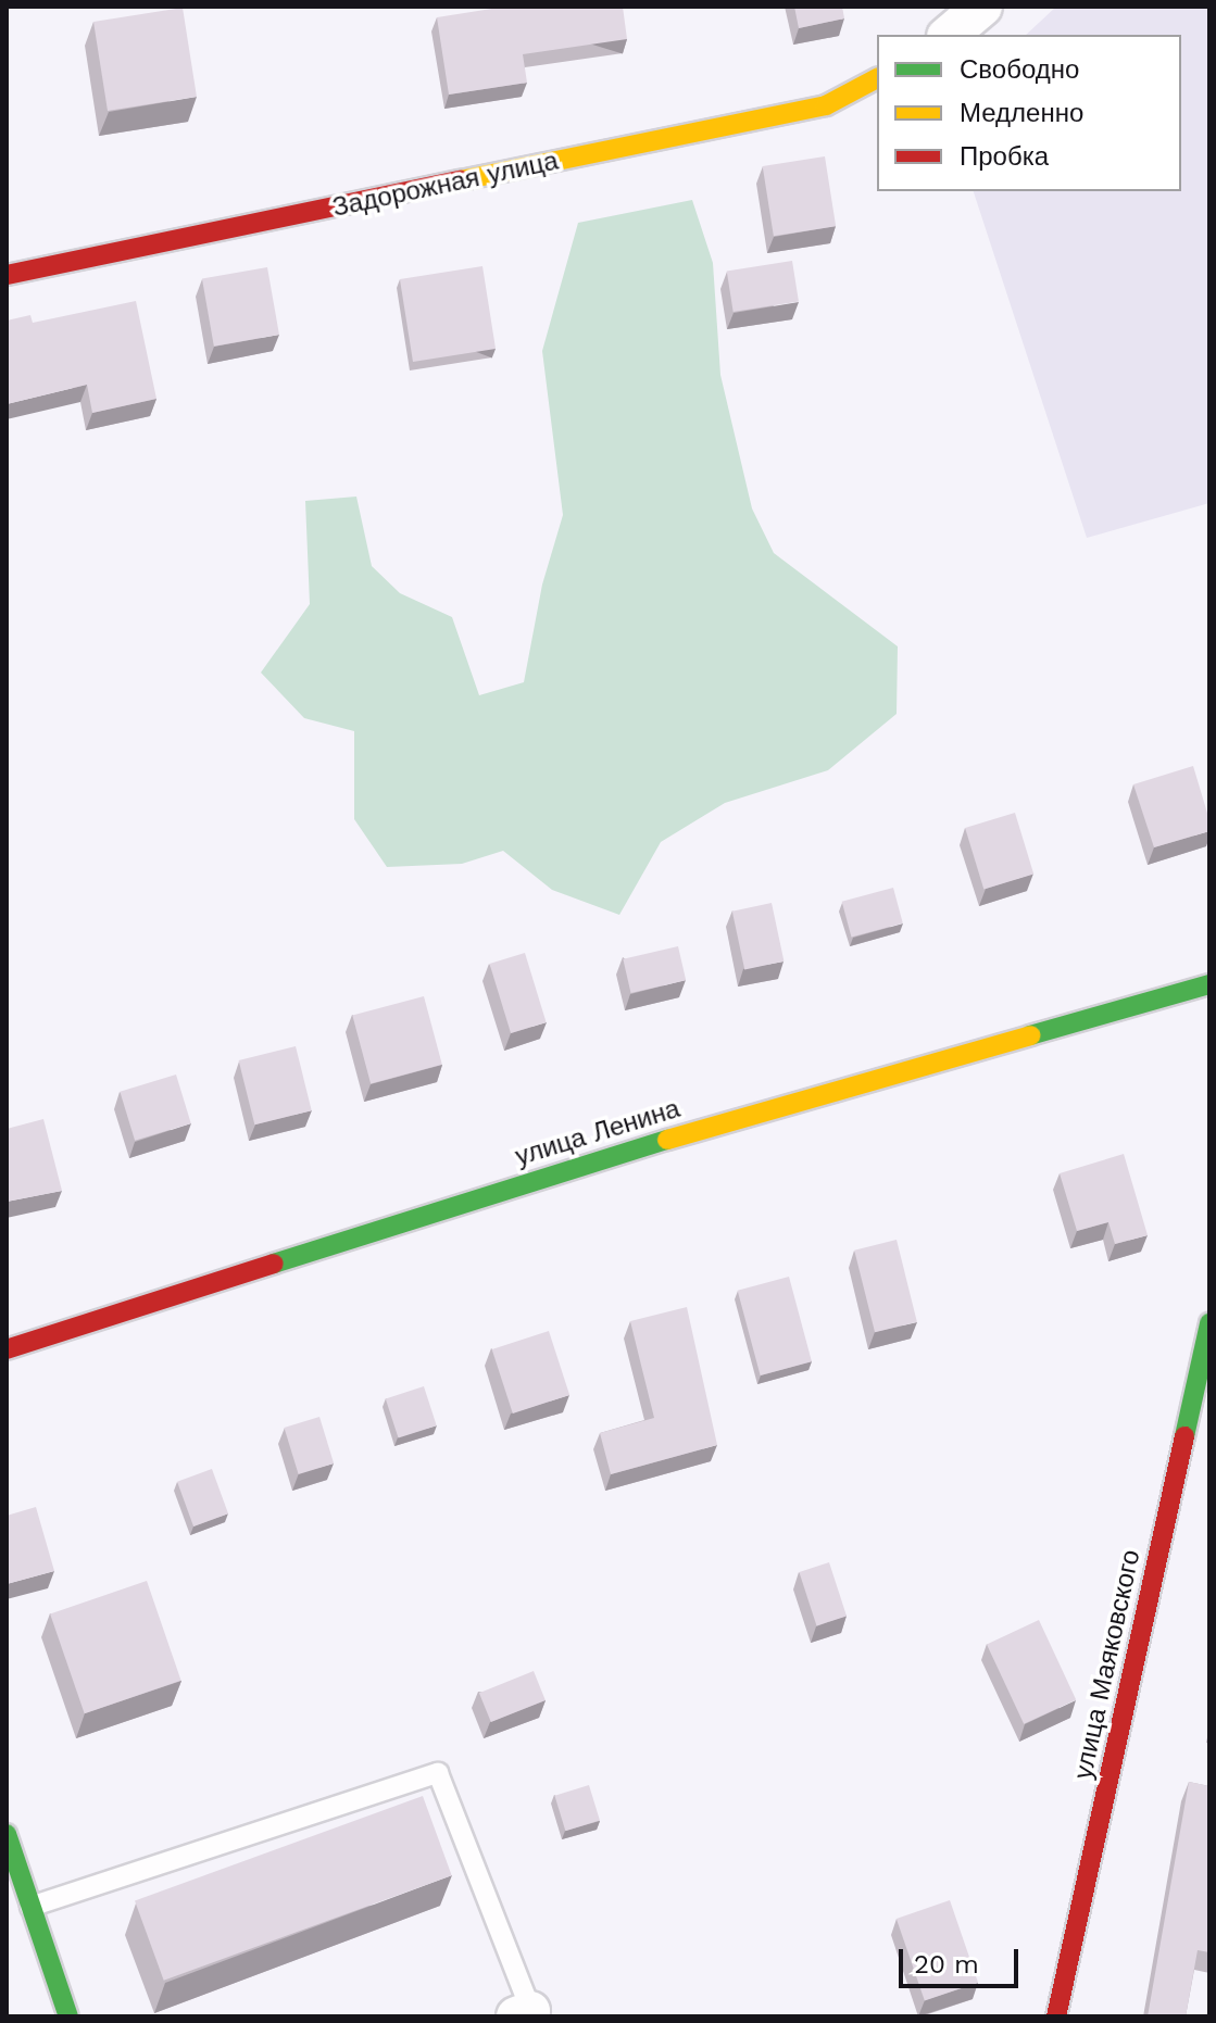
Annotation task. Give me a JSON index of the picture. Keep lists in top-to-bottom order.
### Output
{
  "streets": {
    "street": ["Задорожная улица", "улица Ленина", "улица Маяковского"]
  },
  "legend": ["Свободно", "Медленно", "Пробка"],
  "scale_bar": "20 m"
}
